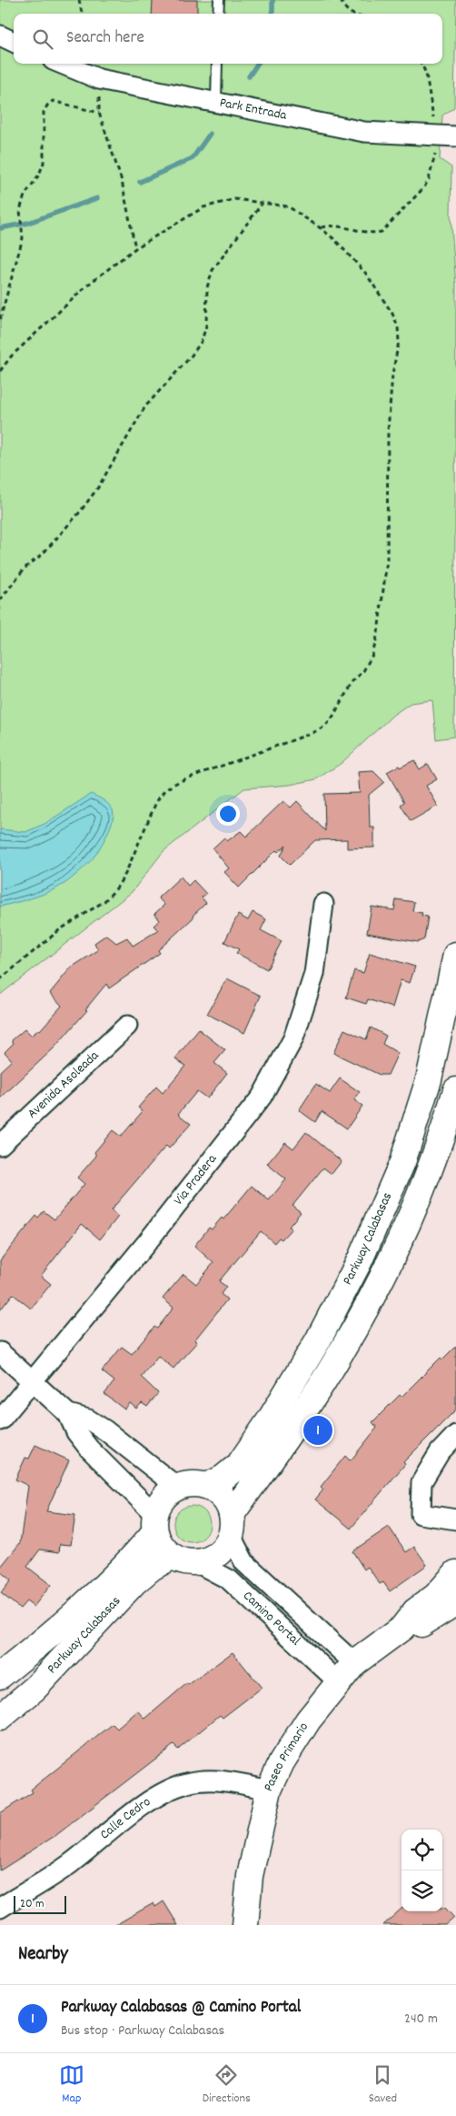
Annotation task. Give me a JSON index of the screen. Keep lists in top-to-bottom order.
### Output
{
  "streets": {
    "street": [
      "Park Entrada",
      "Avenida Asoleada",
      "Via Pradera",
      "Parkway Calabasas",
      "Camino Portal",
      "Paseo Primario",
      "Calle Cedro"
    ]
  },
  "crossings": [
    ["Parkway Calabasas", "Camino Portal"],
    ["Camino Portal", "Paseo Primario"],
    ["Paseo Primario", "Calle Cedro"]
  ],
  "scale_bar": "20 m",
  "page": {
    "search": "Search here",
    "pins": "1",
    "scale": "20 m",
    "heading": "Nearby",
    "list": [
      {
        "mark": "1",
        "name": "Parkway Calabasas @ Camino Portal",
        "note": "Bus stop · Parkway Calabasas",
        "value": "240 m"
      }
    ],
    "nav": ["Map", "Directions", "Saved"]
  }
}
